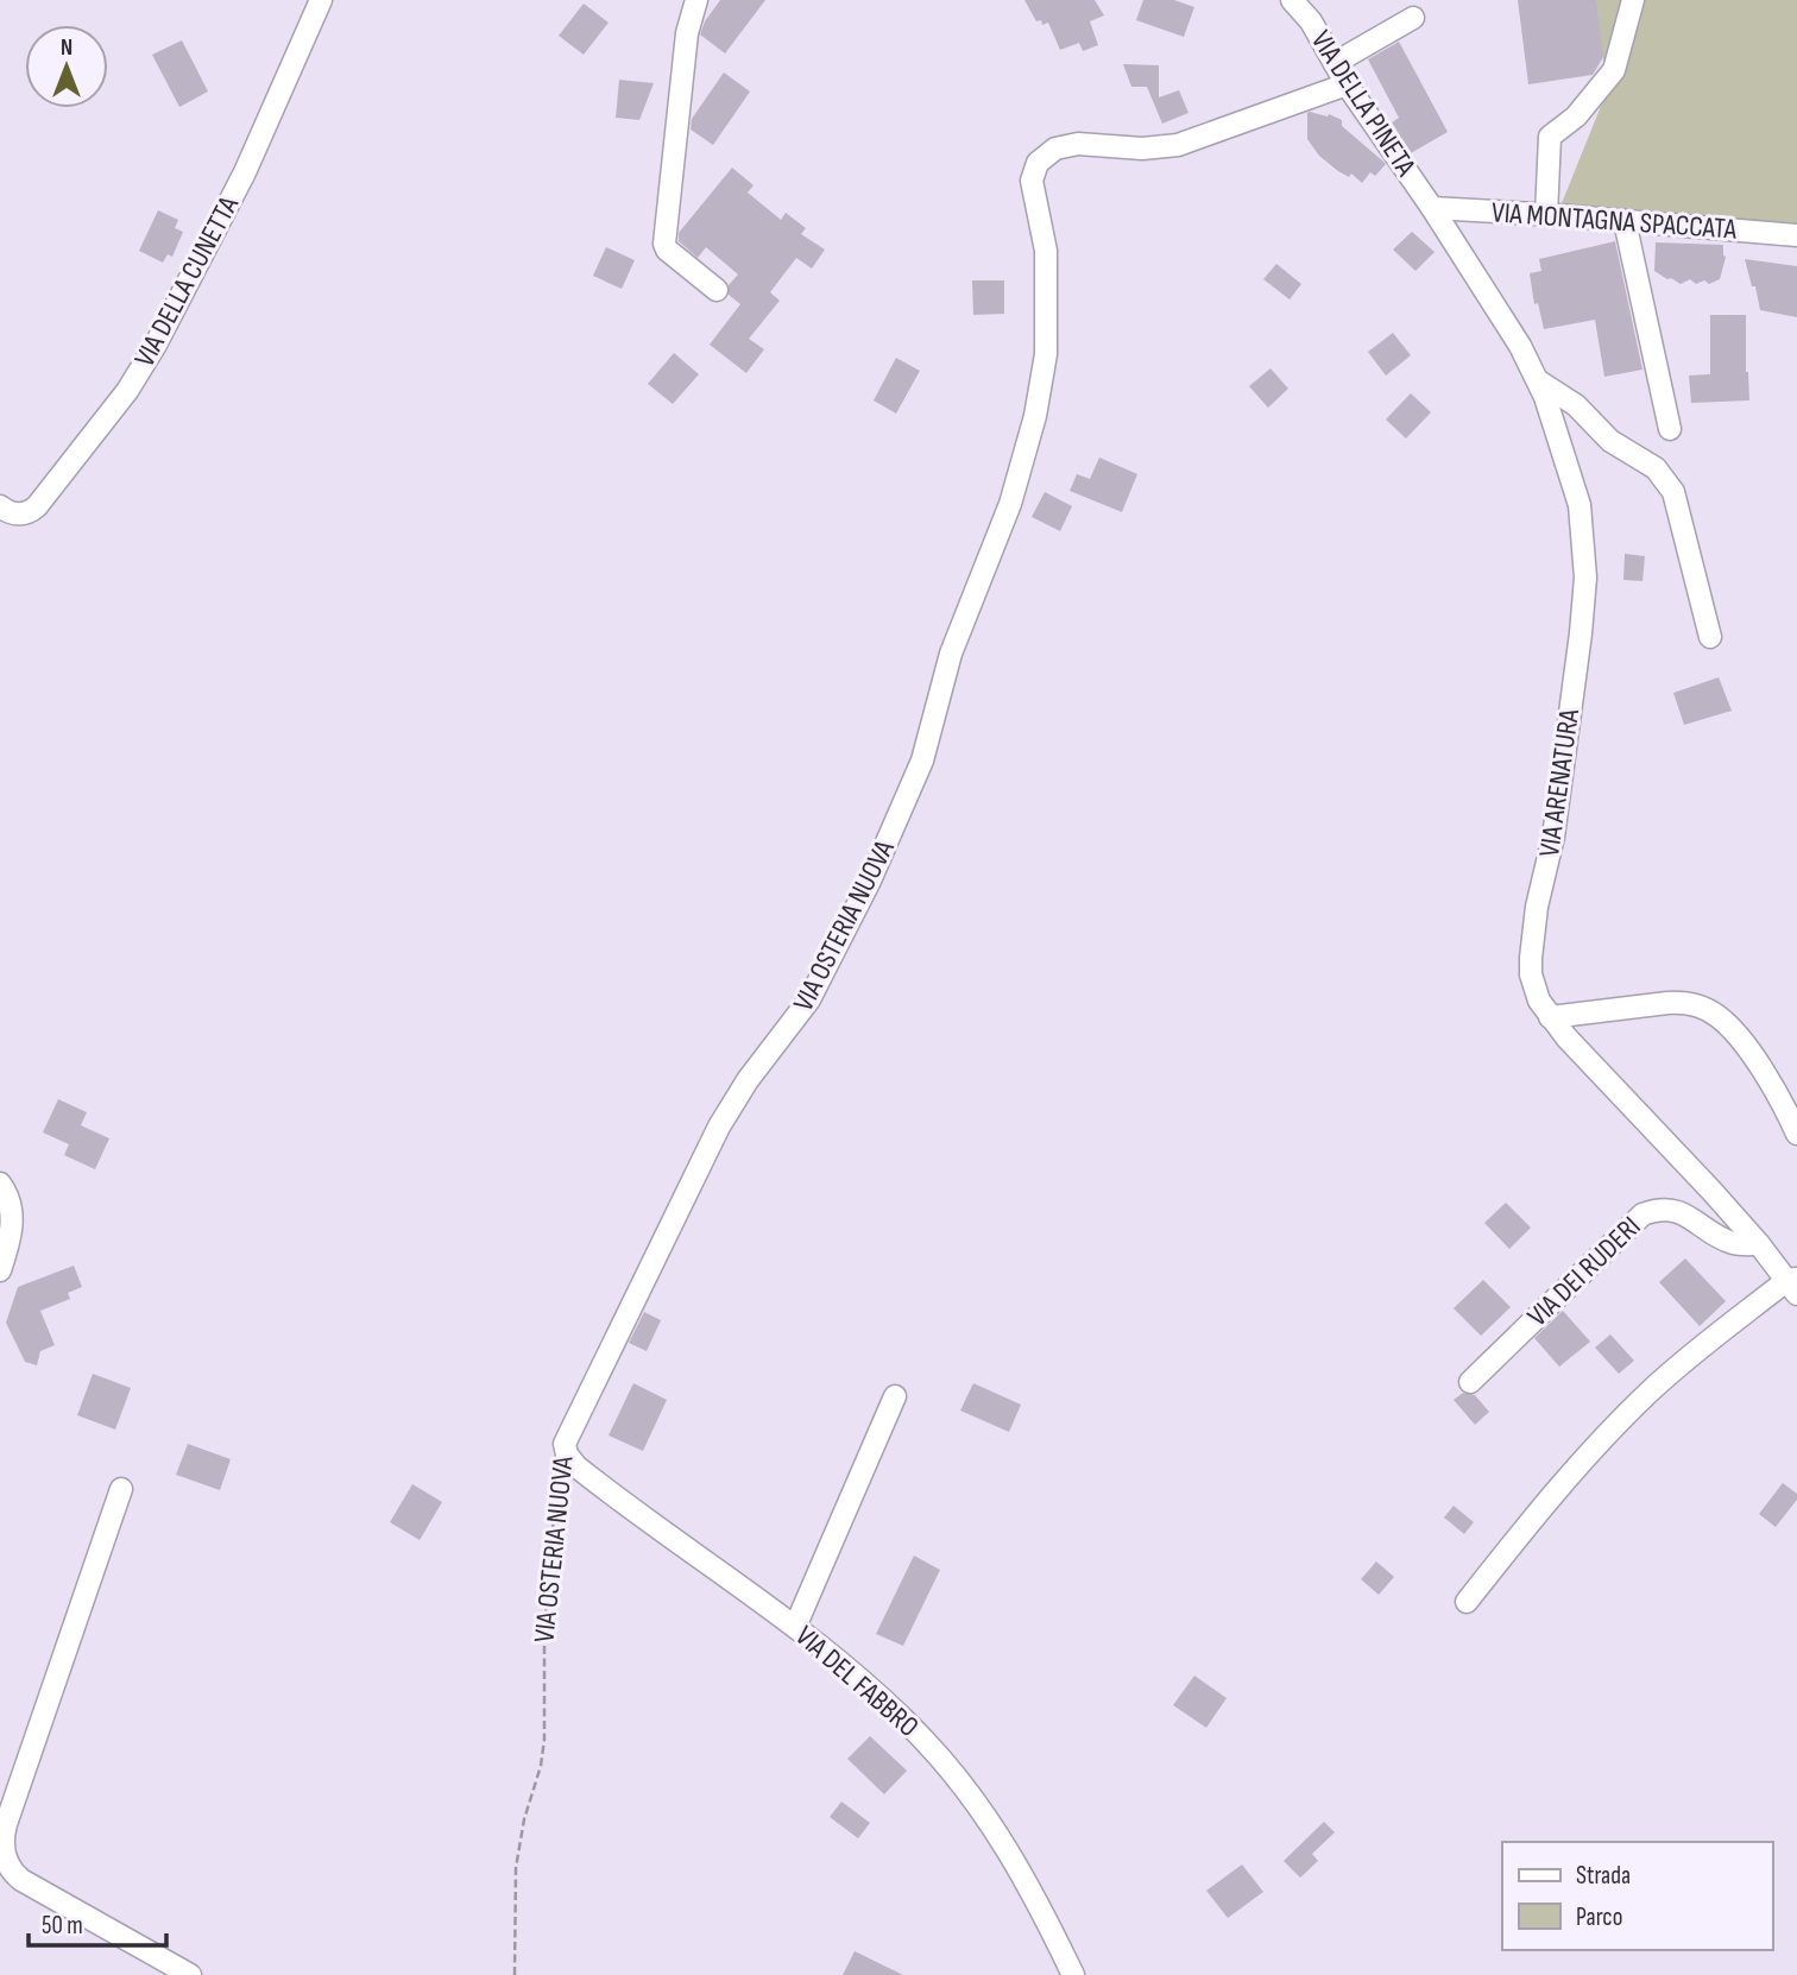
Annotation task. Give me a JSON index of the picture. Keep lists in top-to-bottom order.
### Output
{
  "streets": {
    "street": [
      "VIA DELLA PINETA",
      "VIA MONTAGNA SPACCATA",
      "VIA DELLA CUNETTA",
      "VIA ARENATURA",
      "VIA OSTERIA NUOVA",
      "VIA DEI RUDERI",
      "VIA DEL FABBRO"
    ]
  },
  "crossings": [
    ["VIA DELLA PINETA", "VIA MONTAGNA SPACCATA"],
    ["VIA DELLA PINETA", "VIA ARENATURA"],
    ["VIA DELLA PINETA", "VIA OSTERIA NUOVA"],
    ["VIA MONTAGNA SPACCATA", "VIA ARENATURA"],
    ["VIA ARENATURA", "VIA DEI RUDERI"],
    ["VIA OSTERIA NUOVA", "VIA DEL FABBRO"]
  ],
  "legend": ["Strada", "Parco"],
  "scale_bar": "50 m",
  "north": "top"
}
